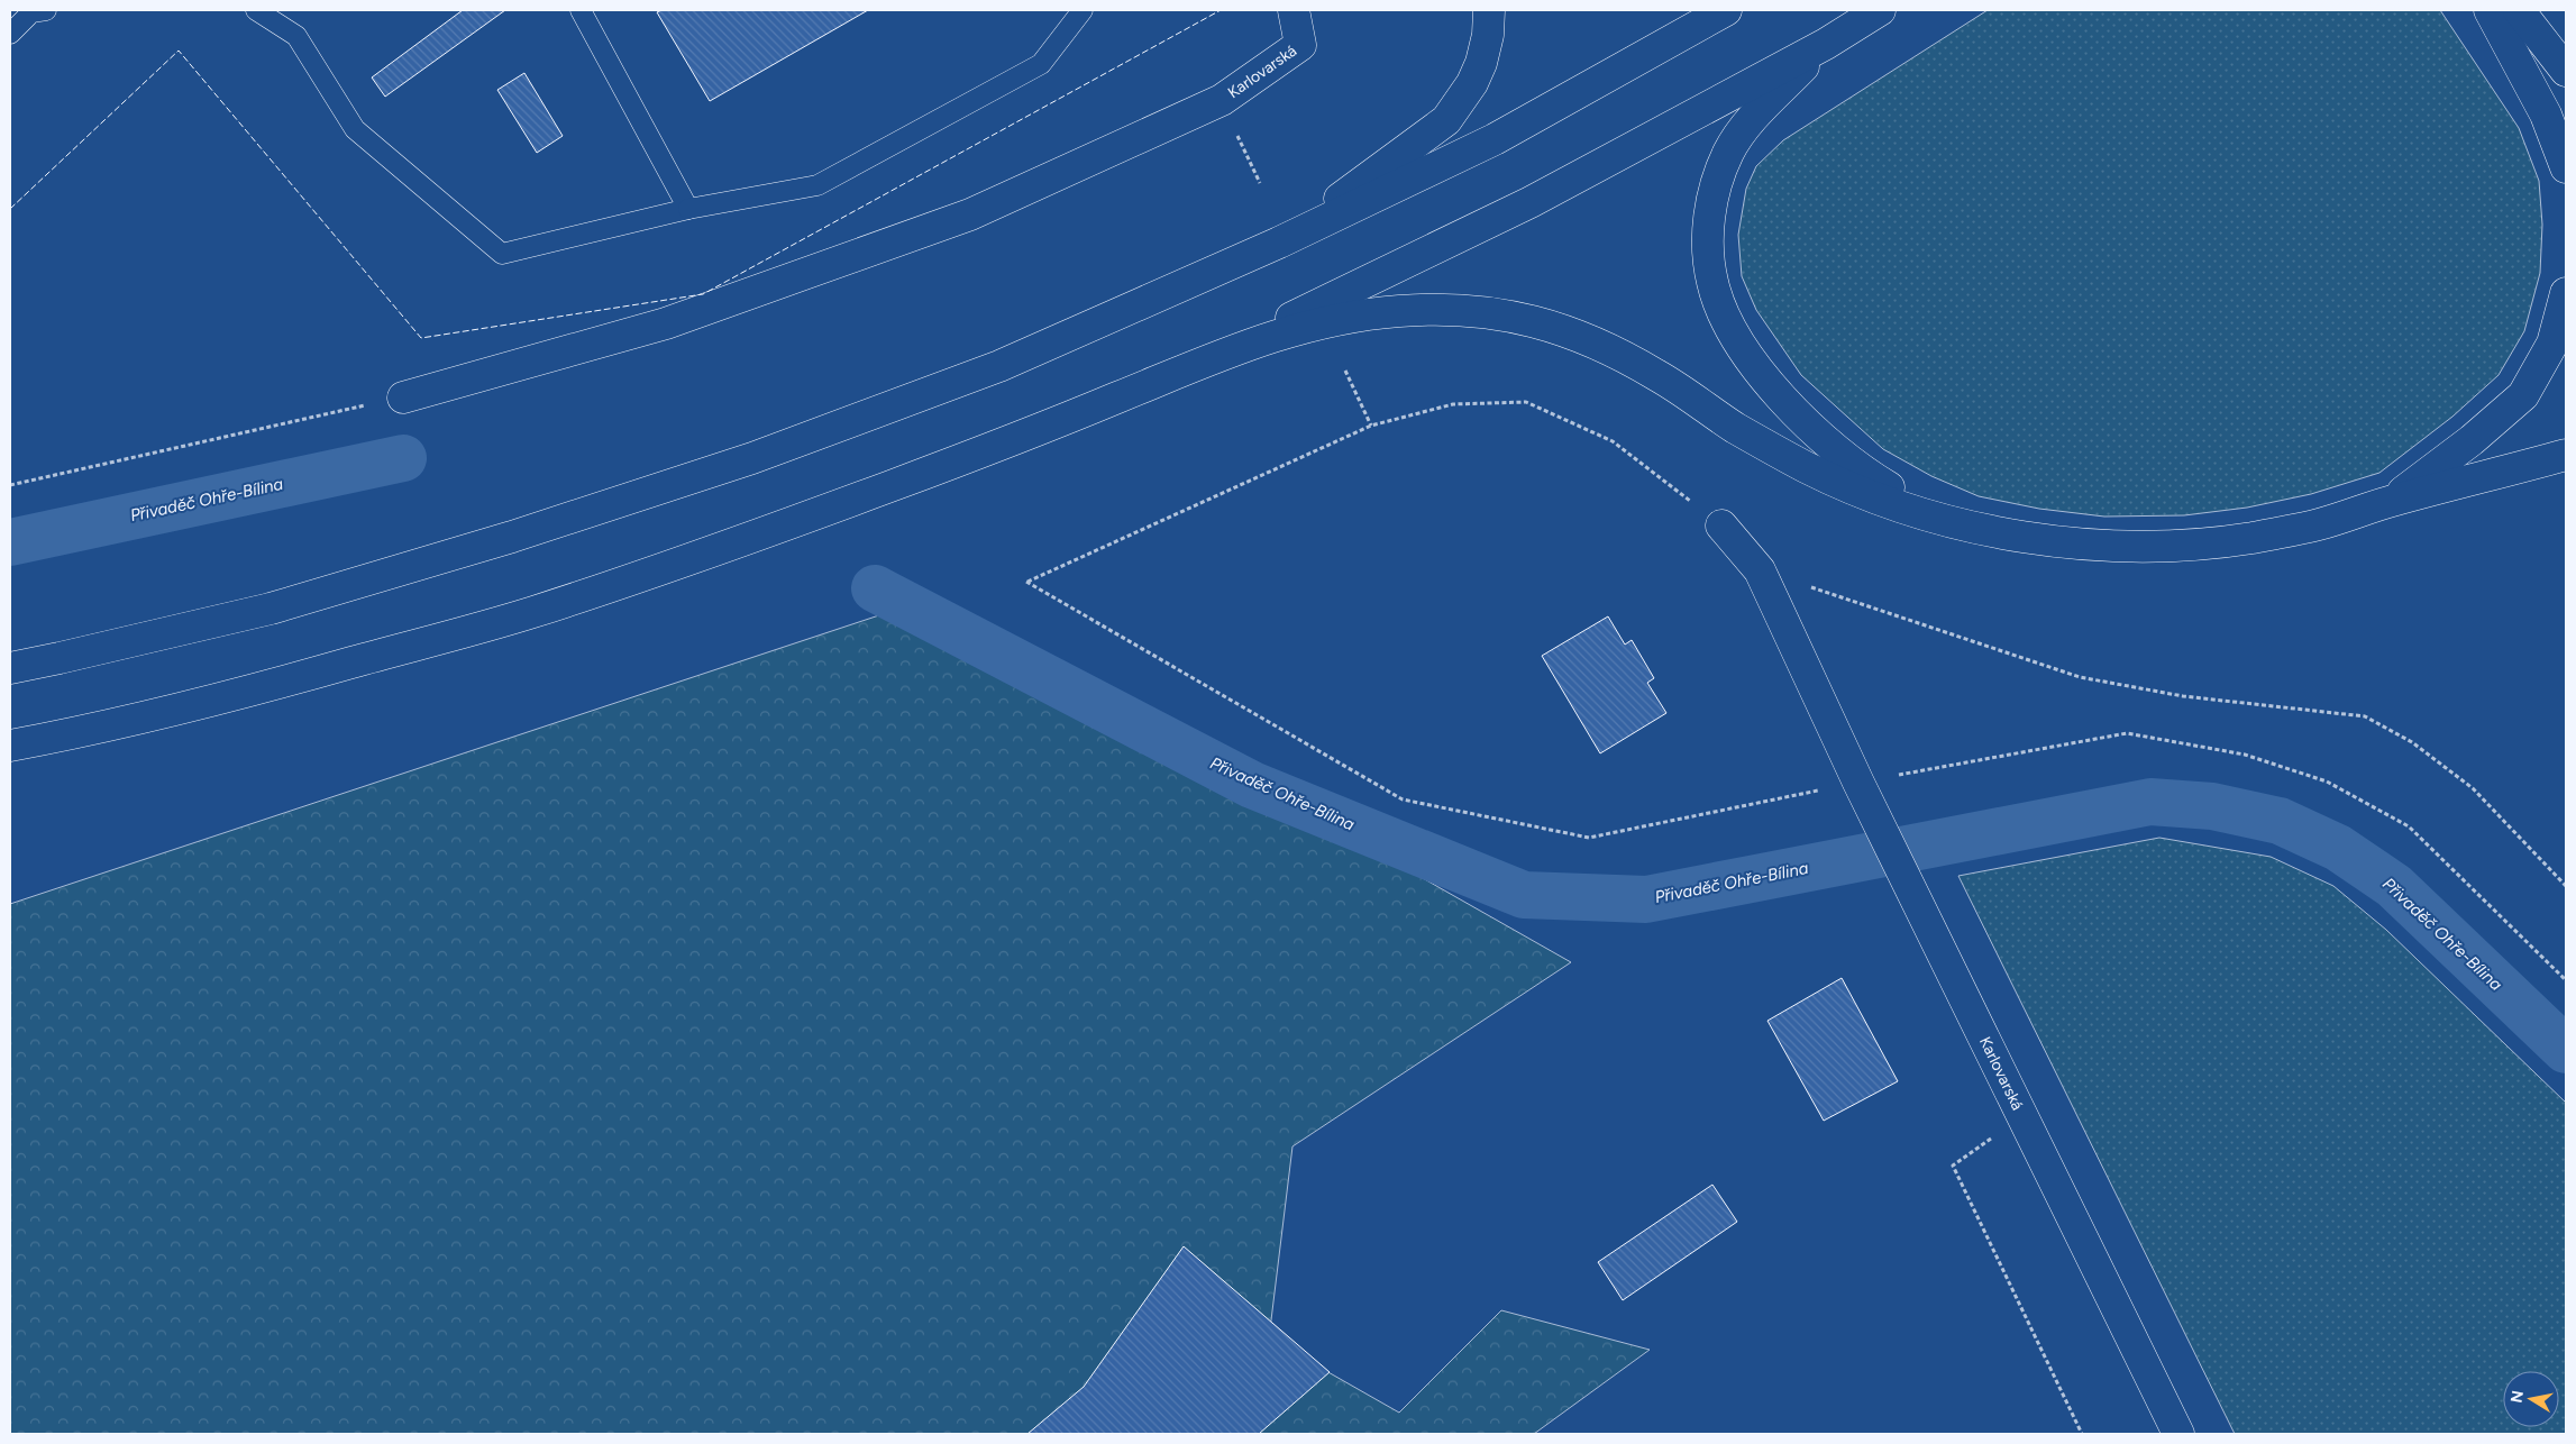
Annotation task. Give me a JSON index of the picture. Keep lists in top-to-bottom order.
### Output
{
  "streets": {
    "main road": ["Karlovarská"]
  },
  "water": ["Přivaděč Ohře-Bílina"],
  "north": "left"
}
